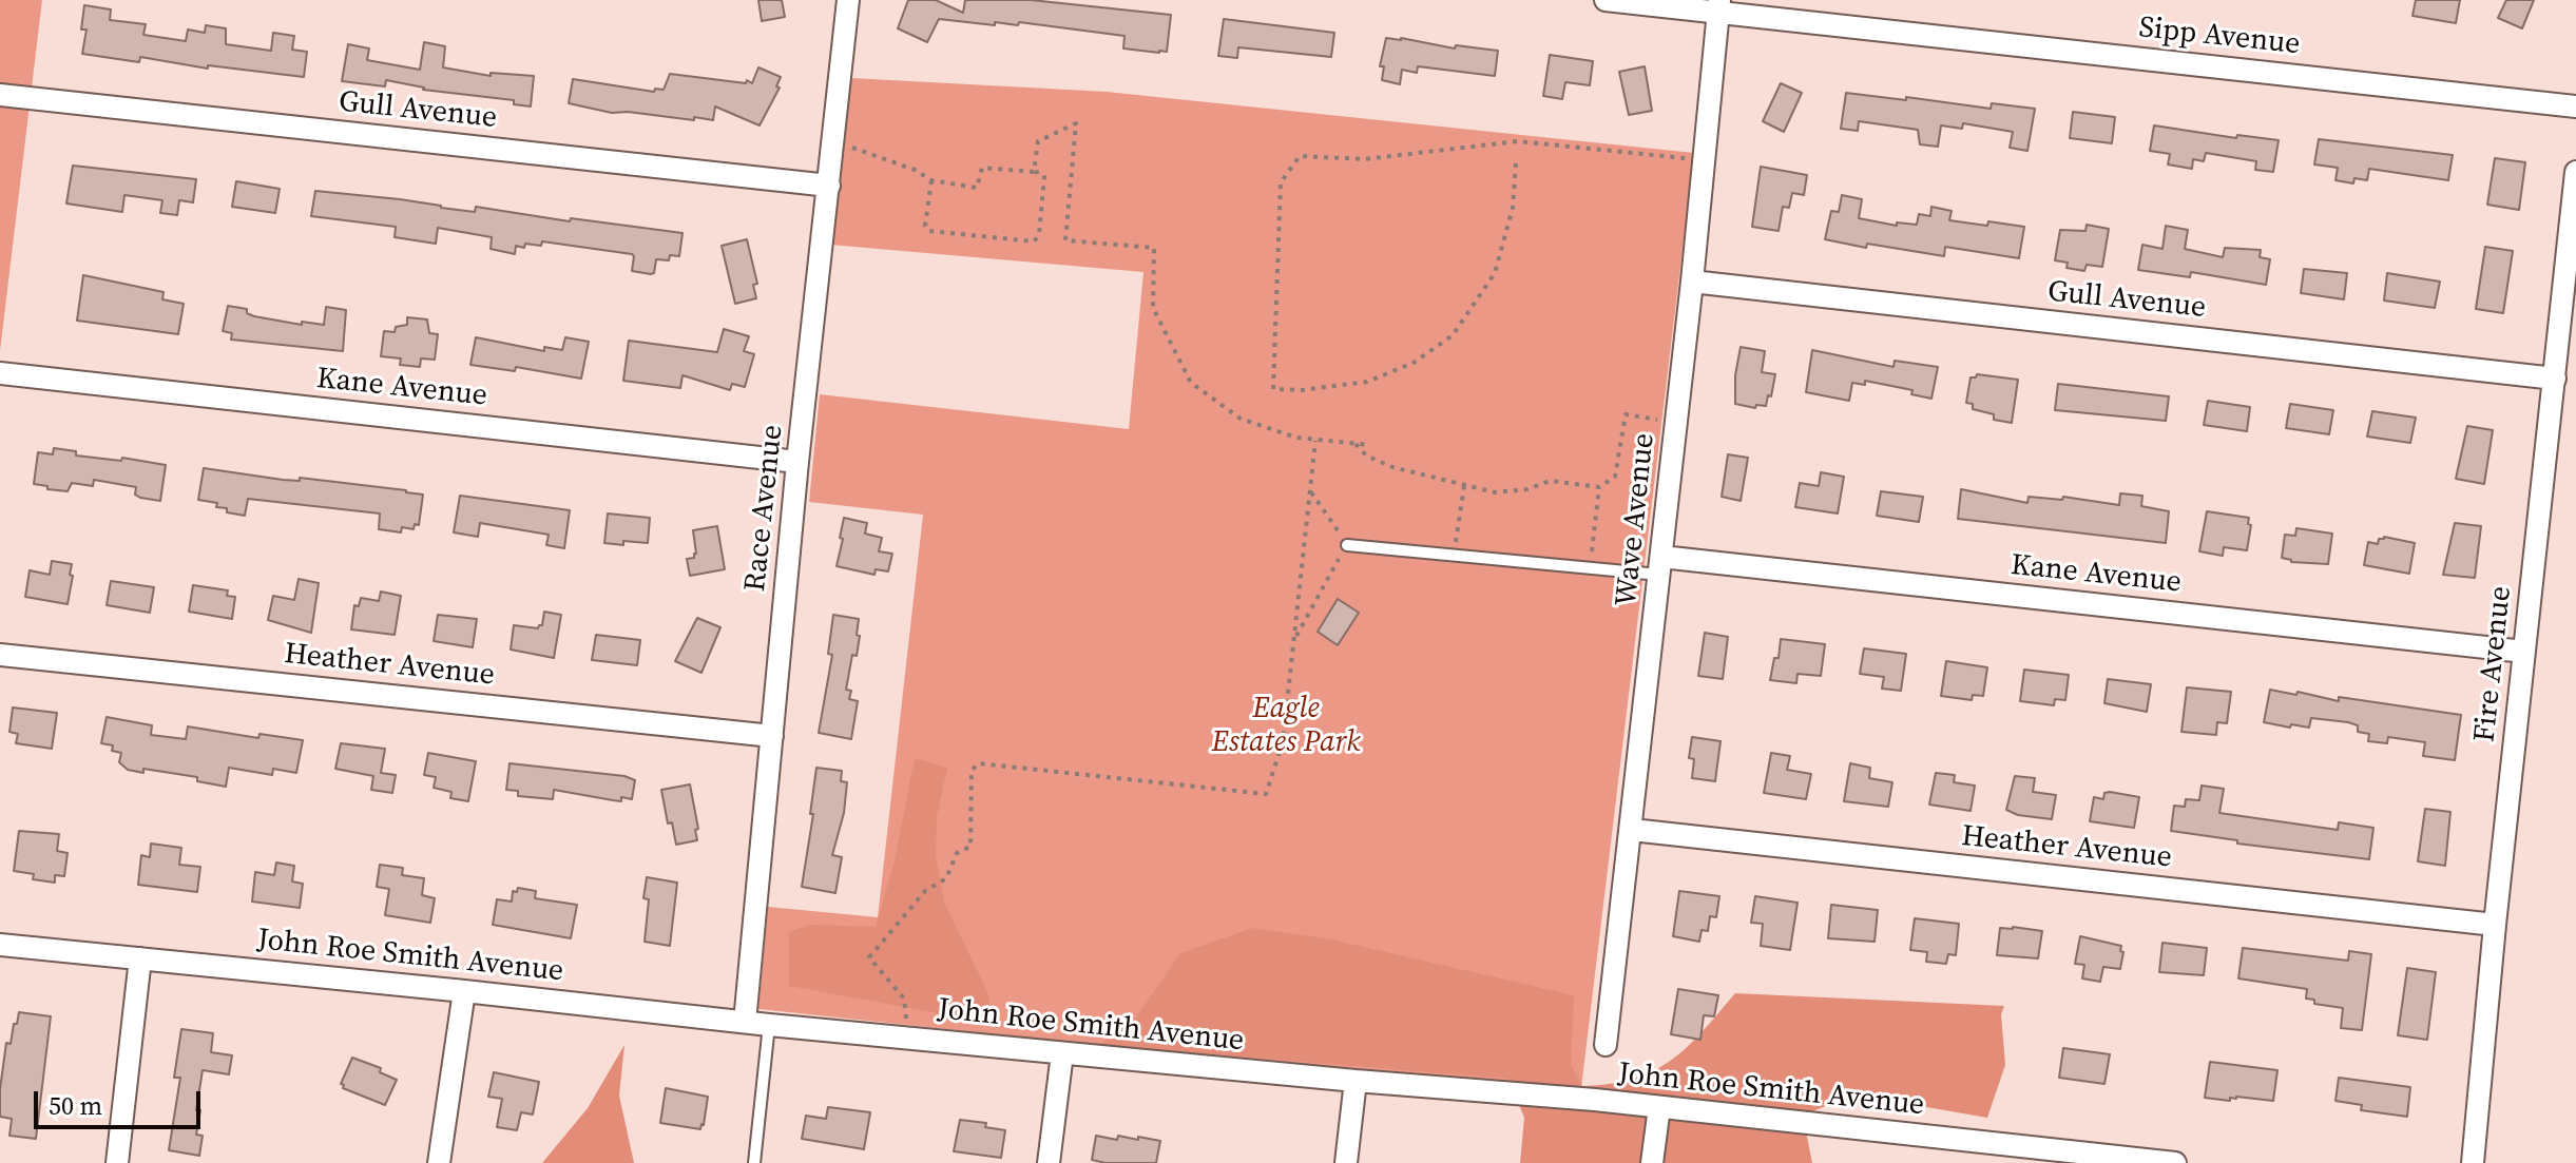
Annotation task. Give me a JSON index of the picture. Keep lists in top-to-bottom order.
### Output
{
  "streets": {
    "street": [
      "Sipp Avenue",
      "Gull Avenue",
      "Kane Avenue",
      "Race Avenue",
      "Wave Avenue",
      "Fire Avenue",
      "Heather Avenue",
      "John Roe Smith Avenue"
    ]
  },
  "crossings": [
    ["Sipp Avenue", "Wave Avenue"],
    ["Gull Avenue", "Race Avenue"],
    ["Gull Avenue", "Wave Avenue"],
    ["Gull Avenue", "Fire Avenue"],
    ["Kane Avenue", "Race Avenue"],
    ["Kane Avenue", "Wave Avenue"],
    ["Kane Avenue", "Fire Avenue"],
    ["Race Avenue", "Heather Avenue"],
    ["Race Avenue", "John Roe Smith Avenue"],
    ["Wave Avenue", "Heather Avenue"],
    ["Fire Avenue", "Heather Avenue"]
  ],
  "parks": ["Eagle Estates Park"],
  "scale_bar": "50 m"
}
